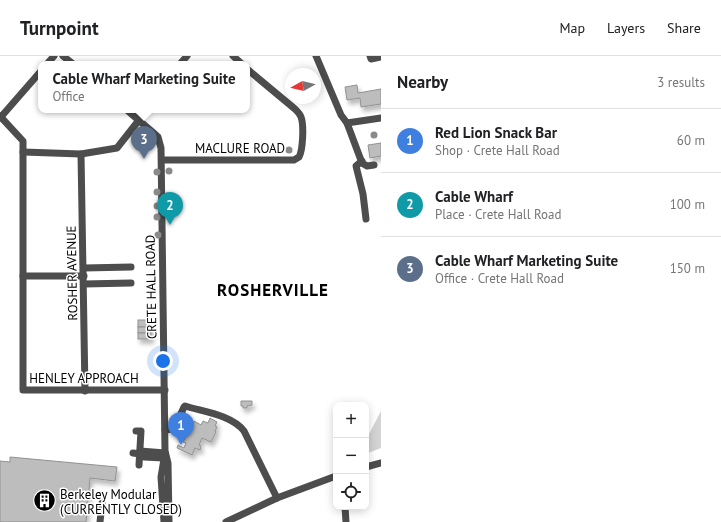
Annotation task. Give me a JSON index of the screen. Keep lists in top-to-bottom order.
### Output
{
  "streets": {
    "street": [
      "MACLURE ROAD",
      "ROSHER AVENUE",
      "CRETE HALL ROAD",
      "HENLEY APPROACH"
    ]
  },
  "crossings": [
    ["MACLURE ROAD", "CRETE HALL ROAD"],
    ["ROSHER AVENUE", "HENLEY APPROACH"],
    ["CRETE HALL ROAD", "HENLEY APPROACH"]
  ],
  "districts": ["ROSHERVILLE"],
  "places": {
    "building": ["Berkeley Modular (CURRENTLY CLOSED)"]
  },
  "north": "left",
  "page": {
    "header": "Turnpoint",
    "nav": ["Map", "Layers", "Share"],
    "heading": ["Nearby", "3 results"],
    "popup": ["Cable Wharf Marketing Suite", "Office"],
    "list": [
      {
        "mark": "1",
        "name": "Red Lion Snack Bar",
        "note": "Shop · Crete Hall Road",
        "value": "60 m"
      },
      {
        "mark": "2",
        "name": "Cable Wharf",
        "note": "Place · Crete Hall Road",
        "value": "100 m"
      },
      {
        "mark": "3",
        "name": "Cable Wharf Marketing Suite",
        "note": "Office · Crete Hall Road",
        "value": "150 m"
      }
    ],
    "pins": ["3", "2", "1"],
    "map_buttons": ["+", "−"]
  }
}
